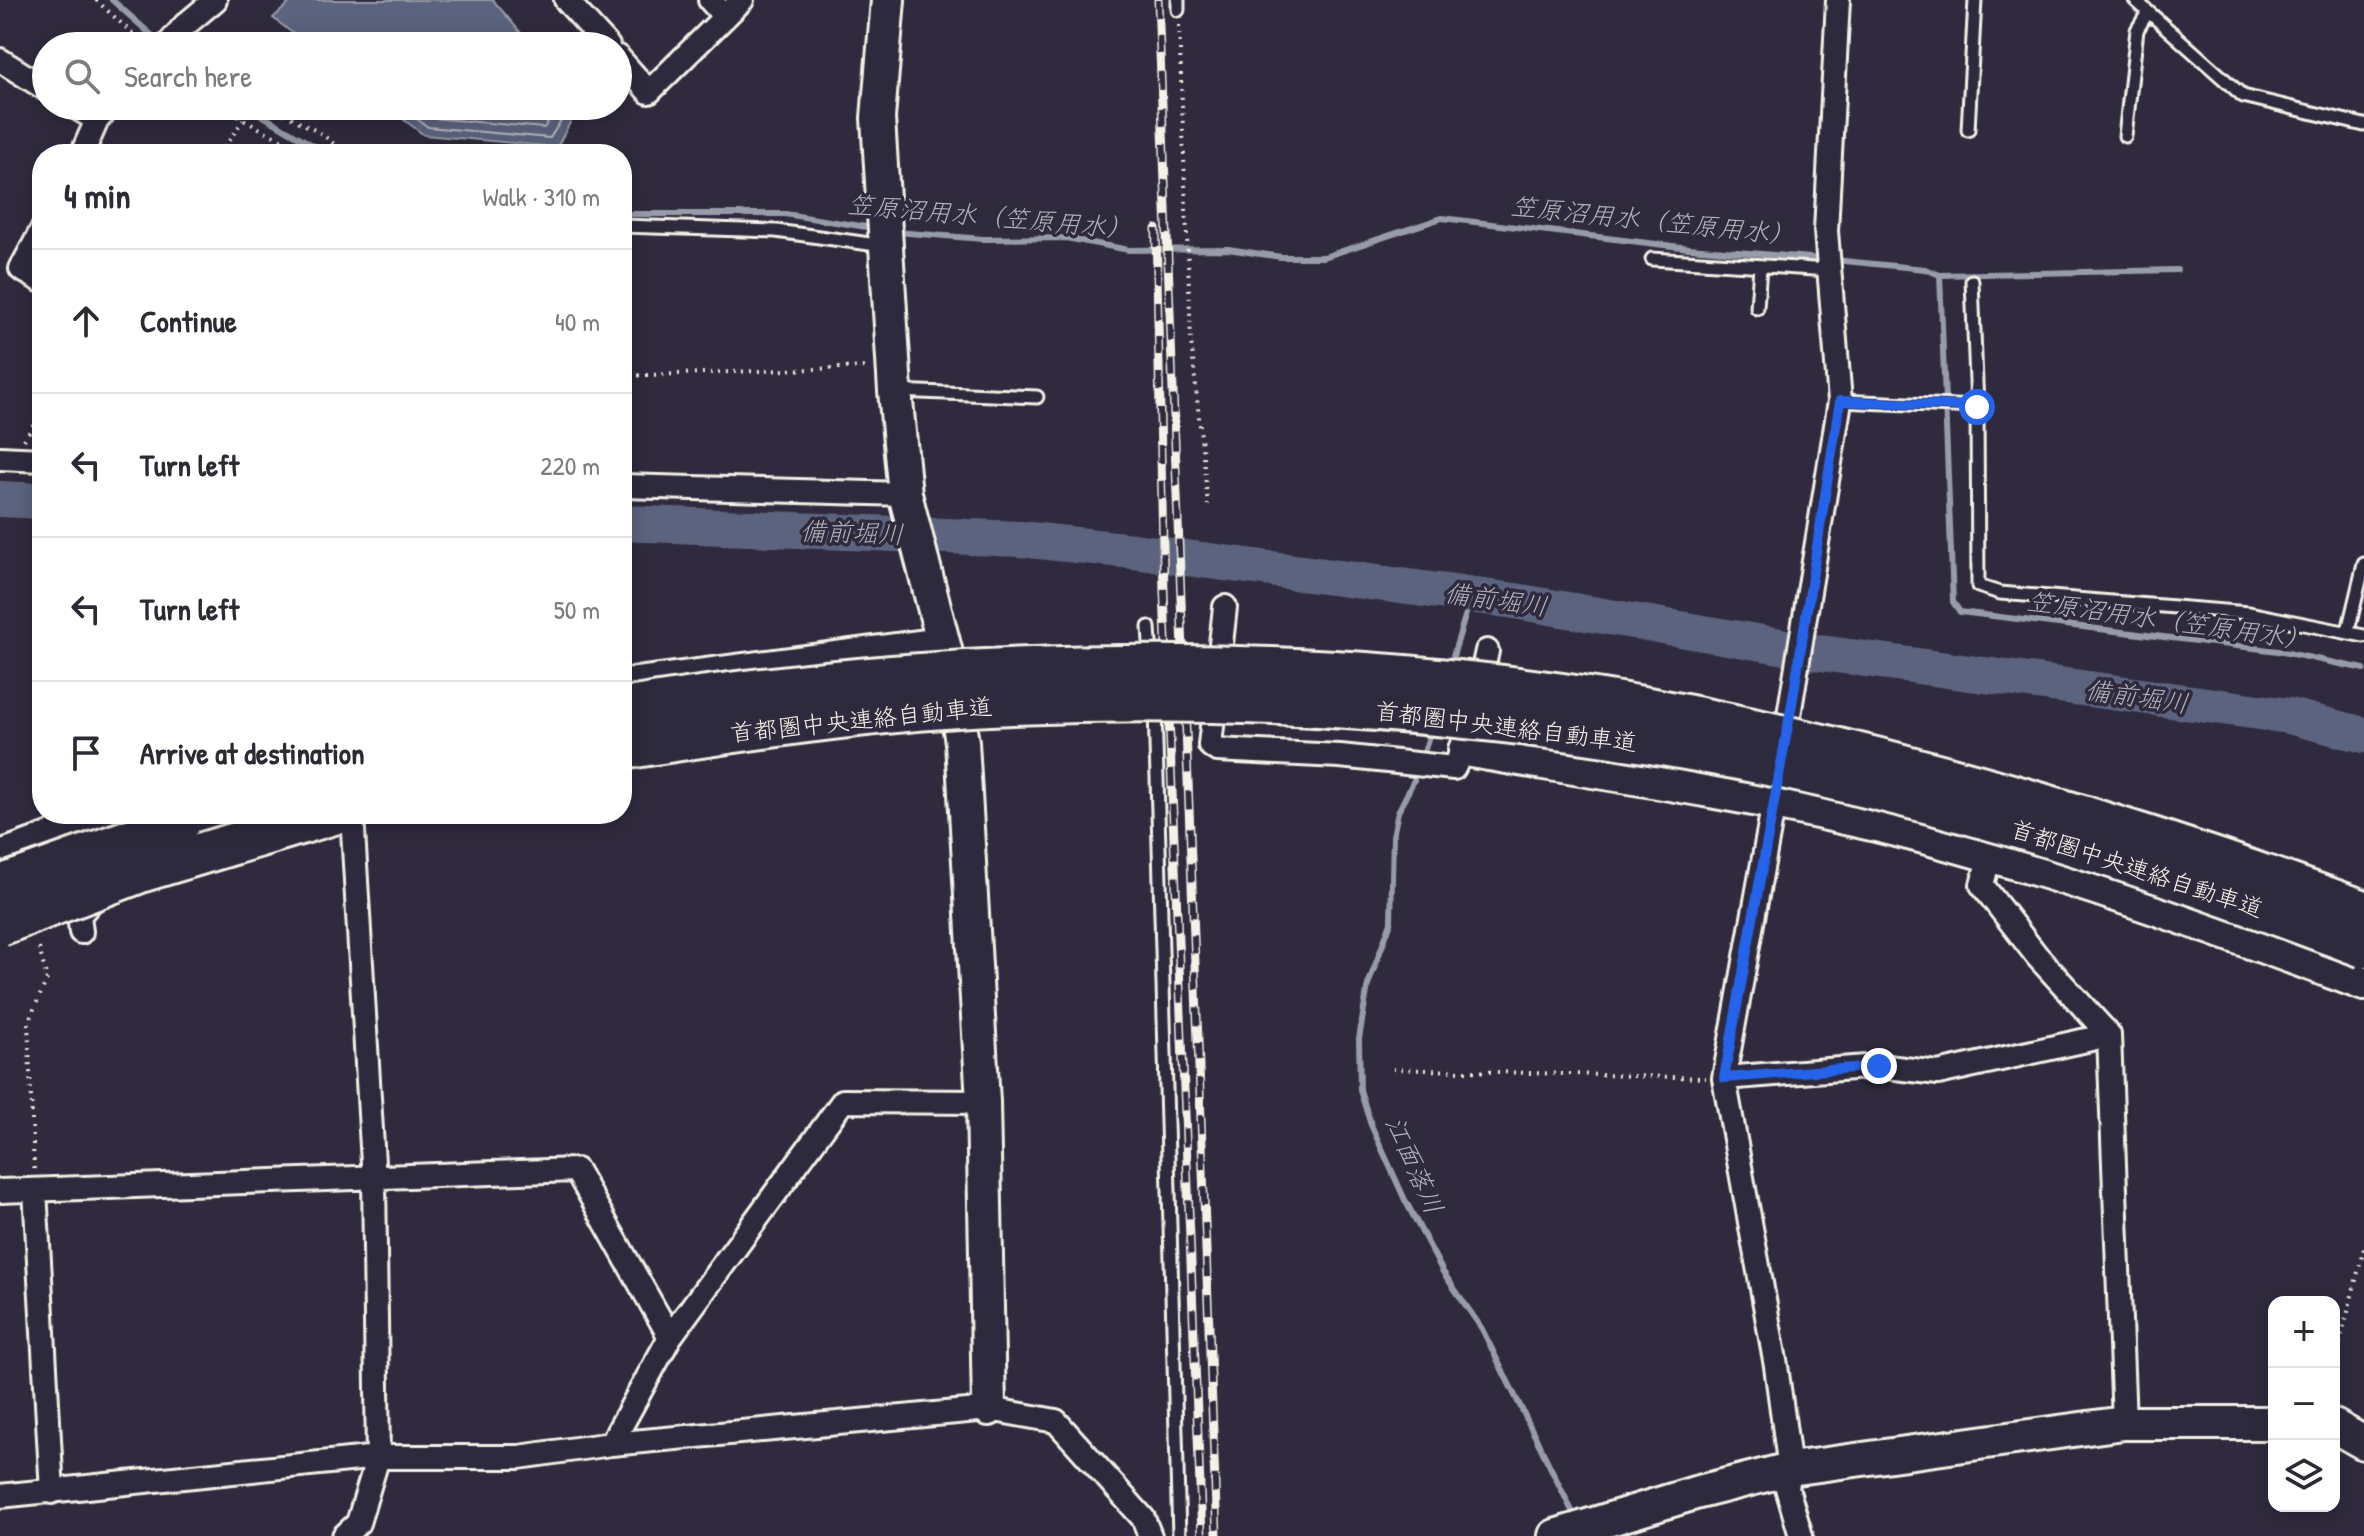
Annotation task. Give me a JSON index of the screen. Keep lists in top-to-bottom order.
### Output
{
  "streets": {
    "highway": ["首都圏中央連絡自動車道"]
  },
  "water": ["笠原沼用水（笠原用水）", "備前堀川", "江面落川"],
  "page": {
    "search": "Search here",
    "heading": ["4 min", "Walk · 310 m"],
    "list": [
      ["Continue", "40 m"],
      ["Turn left", "220 m"],
      ["Turn left", "50 m"],
      "Arrive at destination"
    ],
    "map_buttons": ["+", "−"]
  }
}
